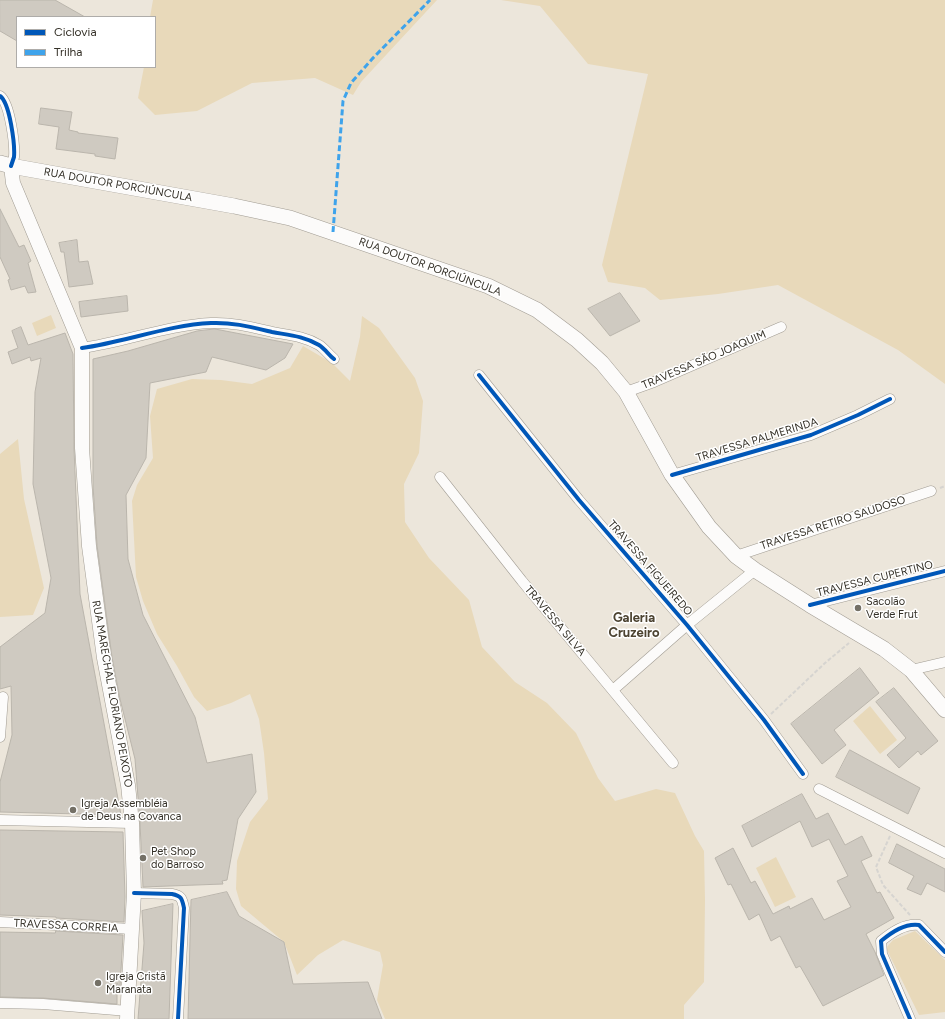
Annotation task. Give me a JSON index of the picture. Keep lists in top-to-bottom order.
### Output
{
  "streets": {
    "main road": ["RUA DOUTOR PORCIÚNCULA", "RUA MARECHAL FLORIANO PEIXOTO"],
    "street": [
      "TRAVESSA SÃO JOAQUIM",
      "TRAVESSA PALMERINDA",
      "TRAVESSA RETIRO SAUDOSO",
      "TRAVESSA FIGUEIREDO",
      "TRAVESSA CUPERTINO",
      "TRAVESSA SILVA",
      "TRAVESSA CORREIA"
    ]
  },
  "crossings": [
    ["RUA DOUTOR PORCIÚNCULA", "TRAVESSA SÃO JOAQUIM"],
    ["RUA DOUTOR PORCIÚNCULA", "TRAVESSA PALMERINDA"],
    ["RUA DOUTOR PORCIÚNCULA", "TRAVESSA RETIRO SAUDOSO"],
    ["RUA DOUTOR PORCIÚNCULA", "TRAVESSA CUPERTINO"],
    ["RUA DOUTOR PORCIÚNCULA", "RUA MARECHAL FLORIANO PEIXOTO"],
    ["RUA MARECHAL FLORIANO PEIXOTO", "TRAVESSA CORREIA"]
  ],
  "districts": ["Galeria Cruzeiro"],
  "places": [
    "Sacolão Verde Frut",
    "Igreja Assembléia de Deus na Covanca",
    "Pet Shop do Barroso",
    "Igreja Cristã Maranata"
  ],
  "legend": ["Ciclovia", "Trilha"]
}
